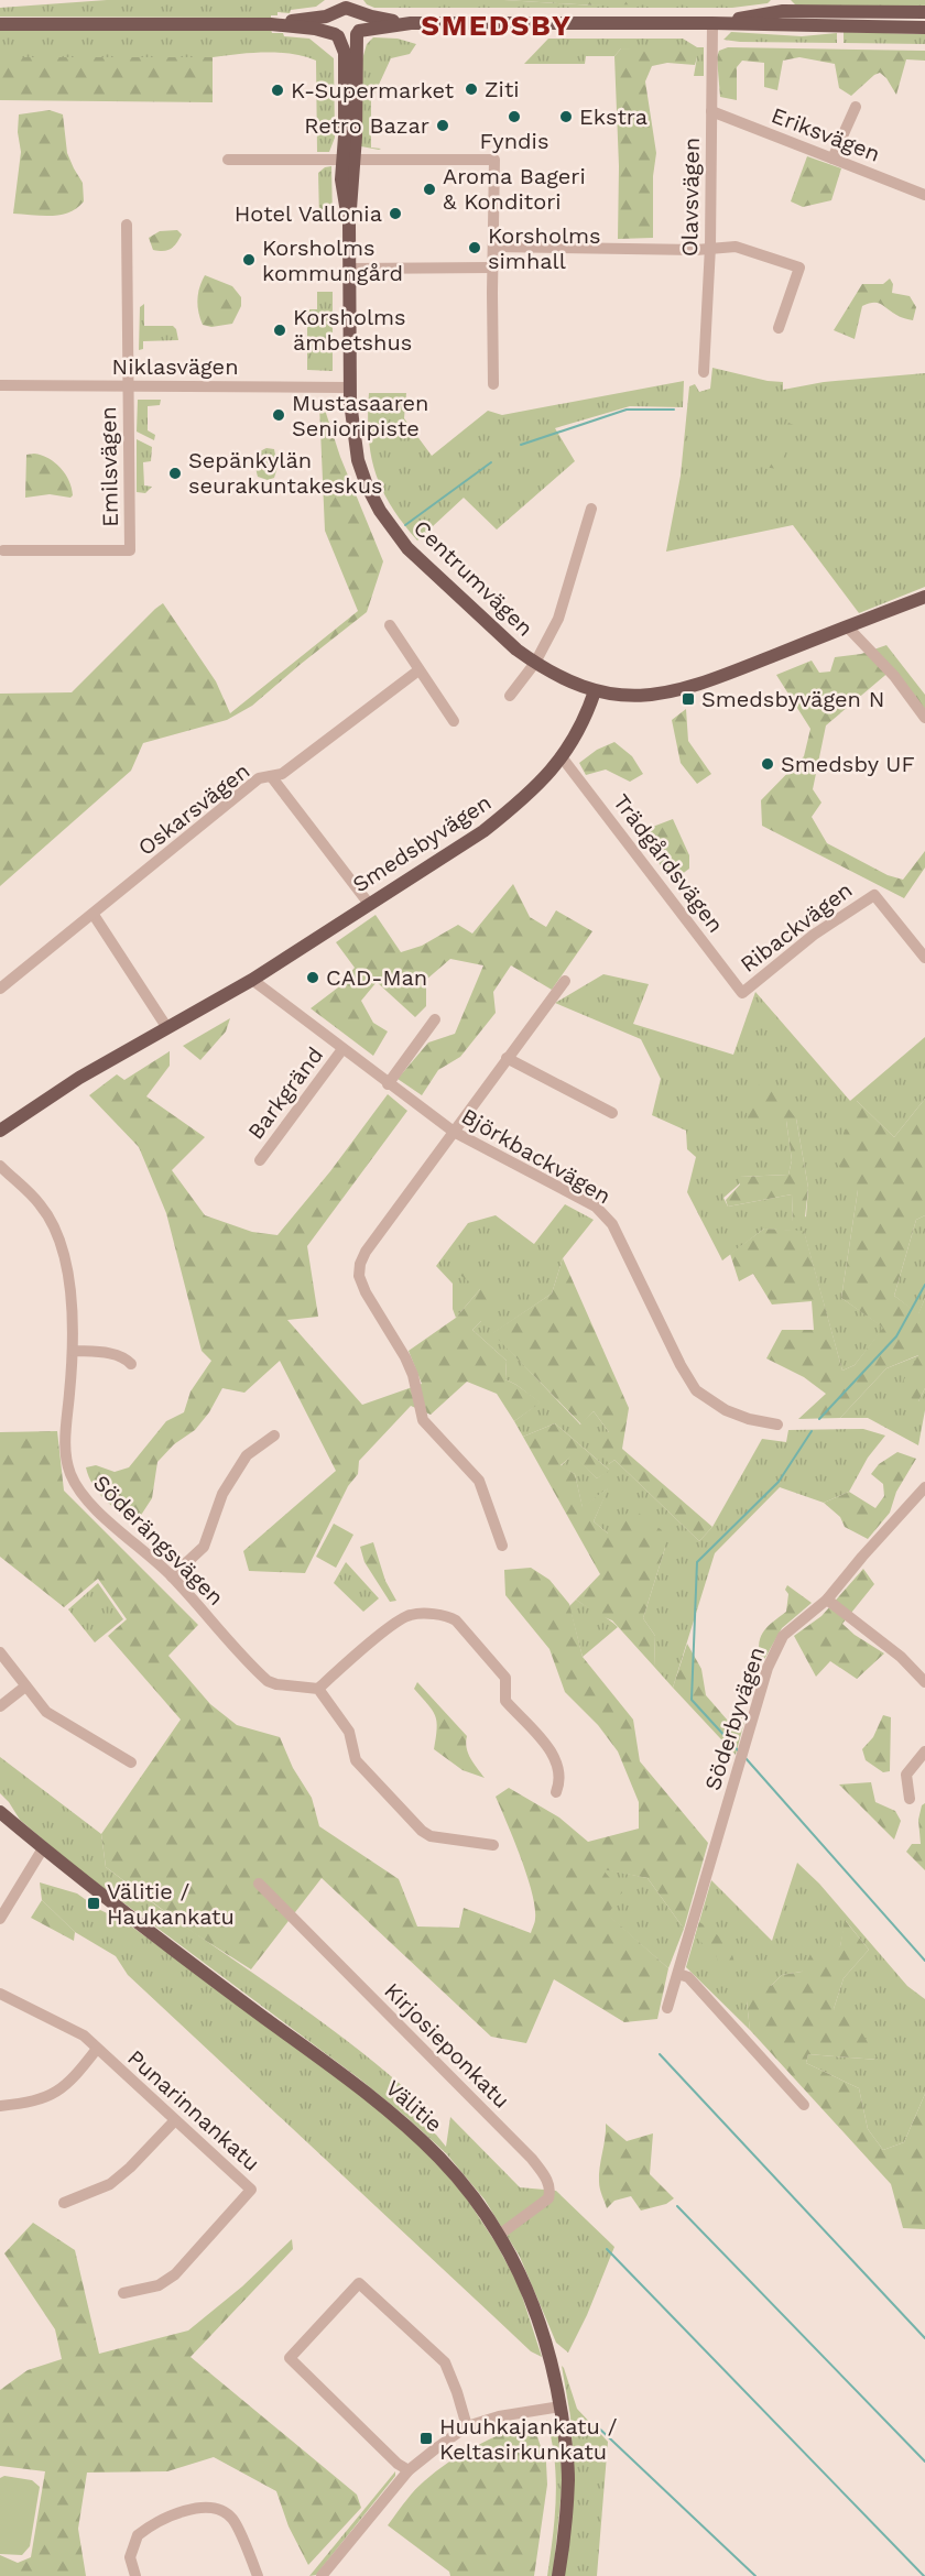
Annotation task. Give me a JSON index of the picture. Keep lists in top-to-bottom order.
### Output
{
  "streets": {
    "main road": ["Centrumvägen", "Smedsbyvägen", "Välitie"],
    "street": [
      "Eriksvägen",
      "Olavsvägen",
      "Niklasvägen",
      "Emilsvägen",
      "Oskarsvägen",
      "Trädgårdsvägen",
      "Ribackvägen",
      "Barkgränd",
      "Björkbackvägen",
      "Söderängsvägen",
      "Söderbyvägen",
      "Kirjosieponkatu",
      "Punarinnankatu"
    ]
  },
  "crossings": [
    ["Eriksvägen", "Olavsvägen"],
    ["Niklasvägen", "Emilsvägen"],
    ["Niklasvägen", "Centrumvägen"],
    ["Centrumvägen", "Smedsbyvägen"],
    ["Smedsbyvägen", "Trädgårdsvägen"],
    ["Smedsbyvägen", "Björkbackvägen"],
    ["Trädgårdsvägen", "Ribackvägen"],
    ["Barkgränd", "Björkbackvägen"],
    ["Kirjosieponkatu", "Välitie"]
  ],
  "districts": ["SMEDSBY"],
  "places": {
    "other": [
      "Ziti",
      "K-Supermarket",
      "Fyndis",
      "Ekstra",
      "Retro Bazar",
      "Aroma Bageri & Konditori",
      "Hotel Vallonia",
      "Korsholms simhall",
      "Korsholms kommungård",
      "Korsholms ämbetshus",
      "Mustasaaren Senioripiste",
      "Sepänkylän seurakuntakeskus",
      "Smedsby UF",
      "CAD-Man"
    ],
    "transit": ["Smedsbyvägen N", "Välitie / Haukankatu", "Huuhkajankatu / Keltasirkunkatu"]
  }
}
